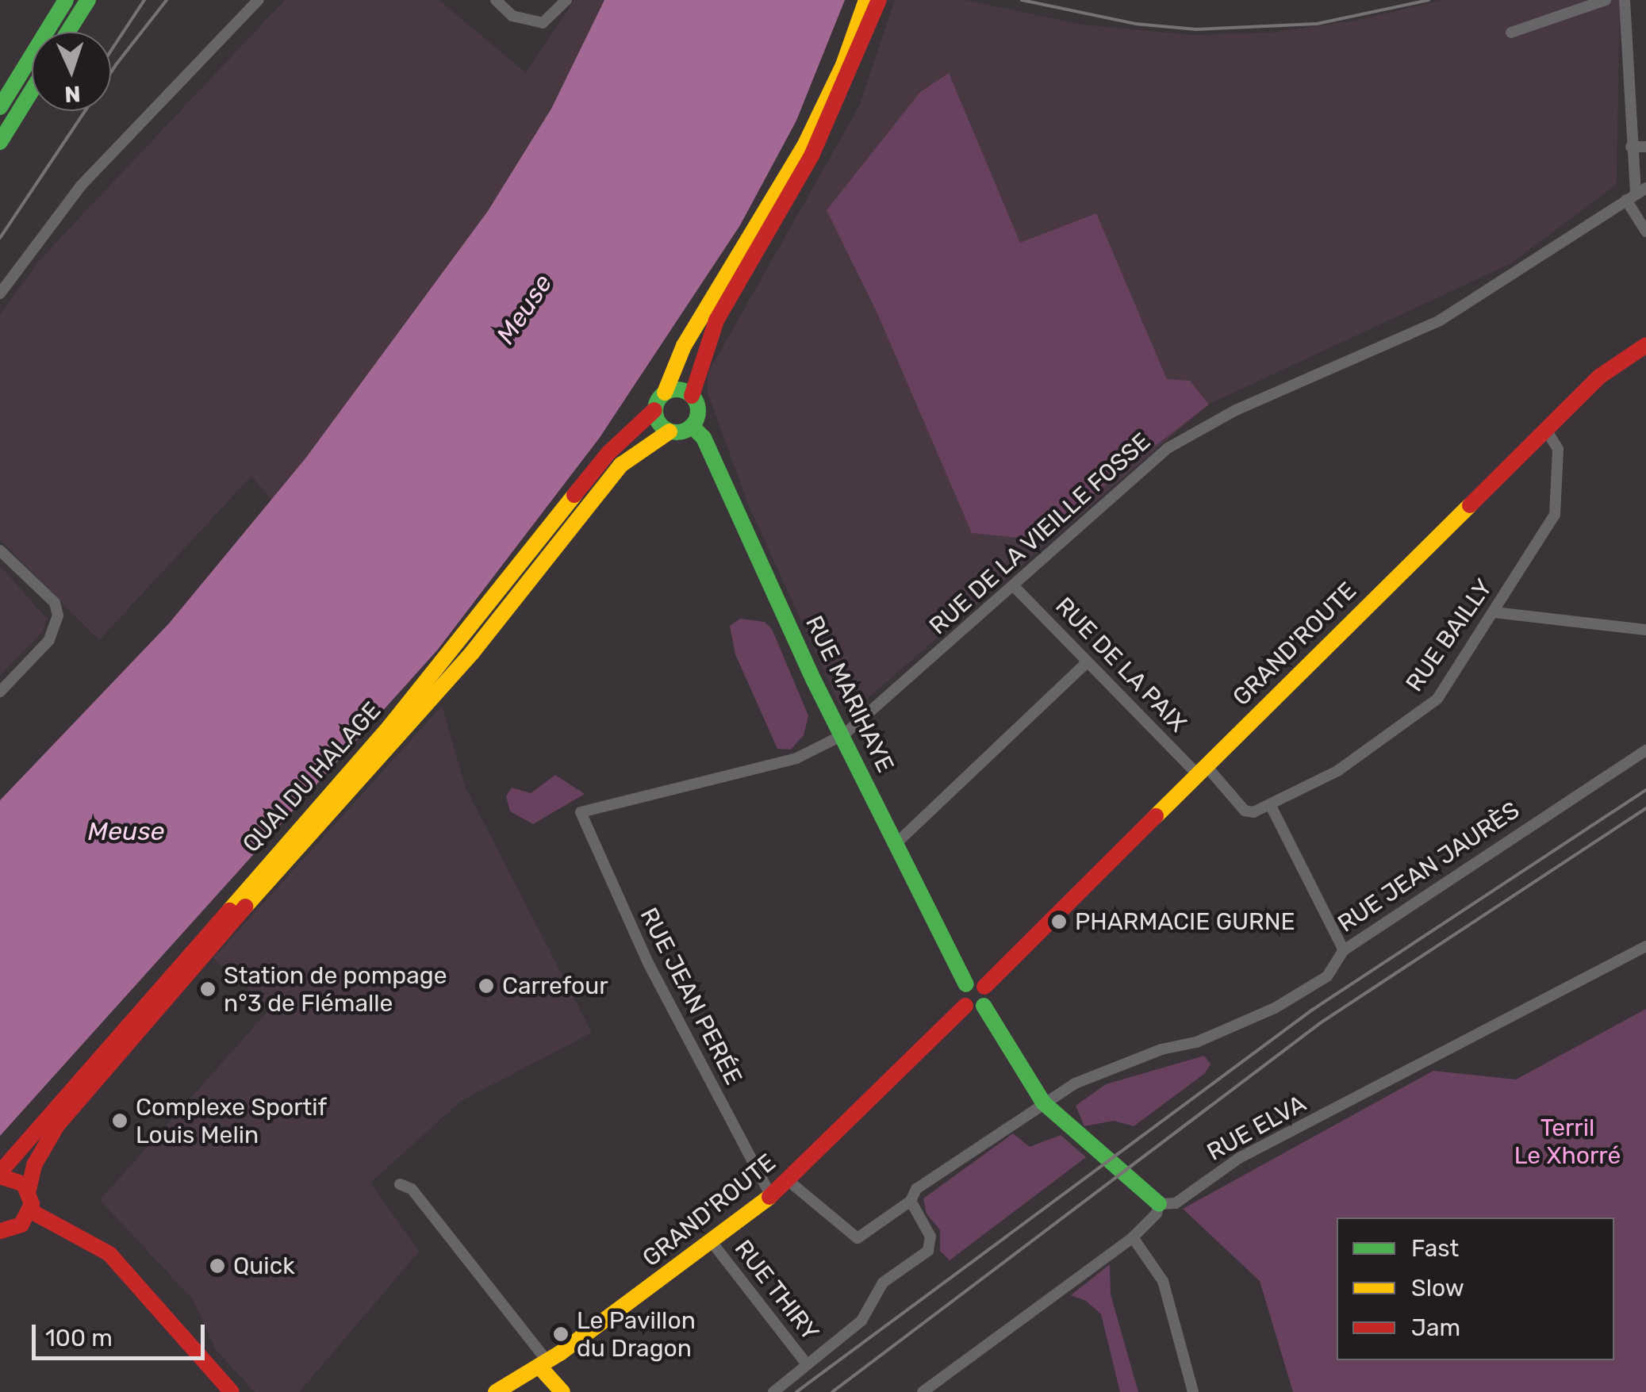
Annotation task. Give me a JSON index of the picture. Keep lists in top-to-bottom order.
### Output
{
  "streets": {
    "main road": ["GRAND'ROUTE", "RUE MARIHAYE", "QUAI DU HALAGE"],
    "street": [
      "RUE DE LA VIEILLE FOSSE",
      "RUE BAILLY",
      "RUE DE LA PAIX",
      "RUE JEAN JAURÈS",
      "RUE JEAN PERÉE",
      "RUE ELVA",
      "RUE THIRY"
    ]
  },
  "crossings": [
    ["RUE DE LA VIEILLE FOSSE", "RUE DE LA PAIX"],
    ["RUE DE LA VIEILLE FOSSE", "RUE MARIHAYE"],
    ["RUE DE LA VIEILLE FOSSE", "RUE JEAN PERÉE"],
    ["RUE BAILLY", "GRAND'ROUTE"],
    ["GRAND'ROUTE", "RUE DE LA PAIX"],
    ["GRAND'ROUTE", "RUE JEAN JAURÈS"],
    ["GRAND'ROUTE", "RUE JEAN PERÉE"],
    ["GRAND'ROUTE", "RUE THIRY"],
    ["RUE MARIHAYE", "QUAI DU HALAGE"]
  ],
  "water": ["Meuse"],
  "parks": ["Terril Le Xhorré"],
  "places": [
    "PHARMACIE GURNE",
    "Carrefour",
    "Station de pompage n°3 de Flémalle",
    "Complexe Sportif Louis Melin",
    "Quick",
    "Le Pavillon du Dragon"
  ],
  "legend": ["Fast", "Slow", "Jam"],
  "scale_bar": "100 m",
  "north": "bottom"
}
